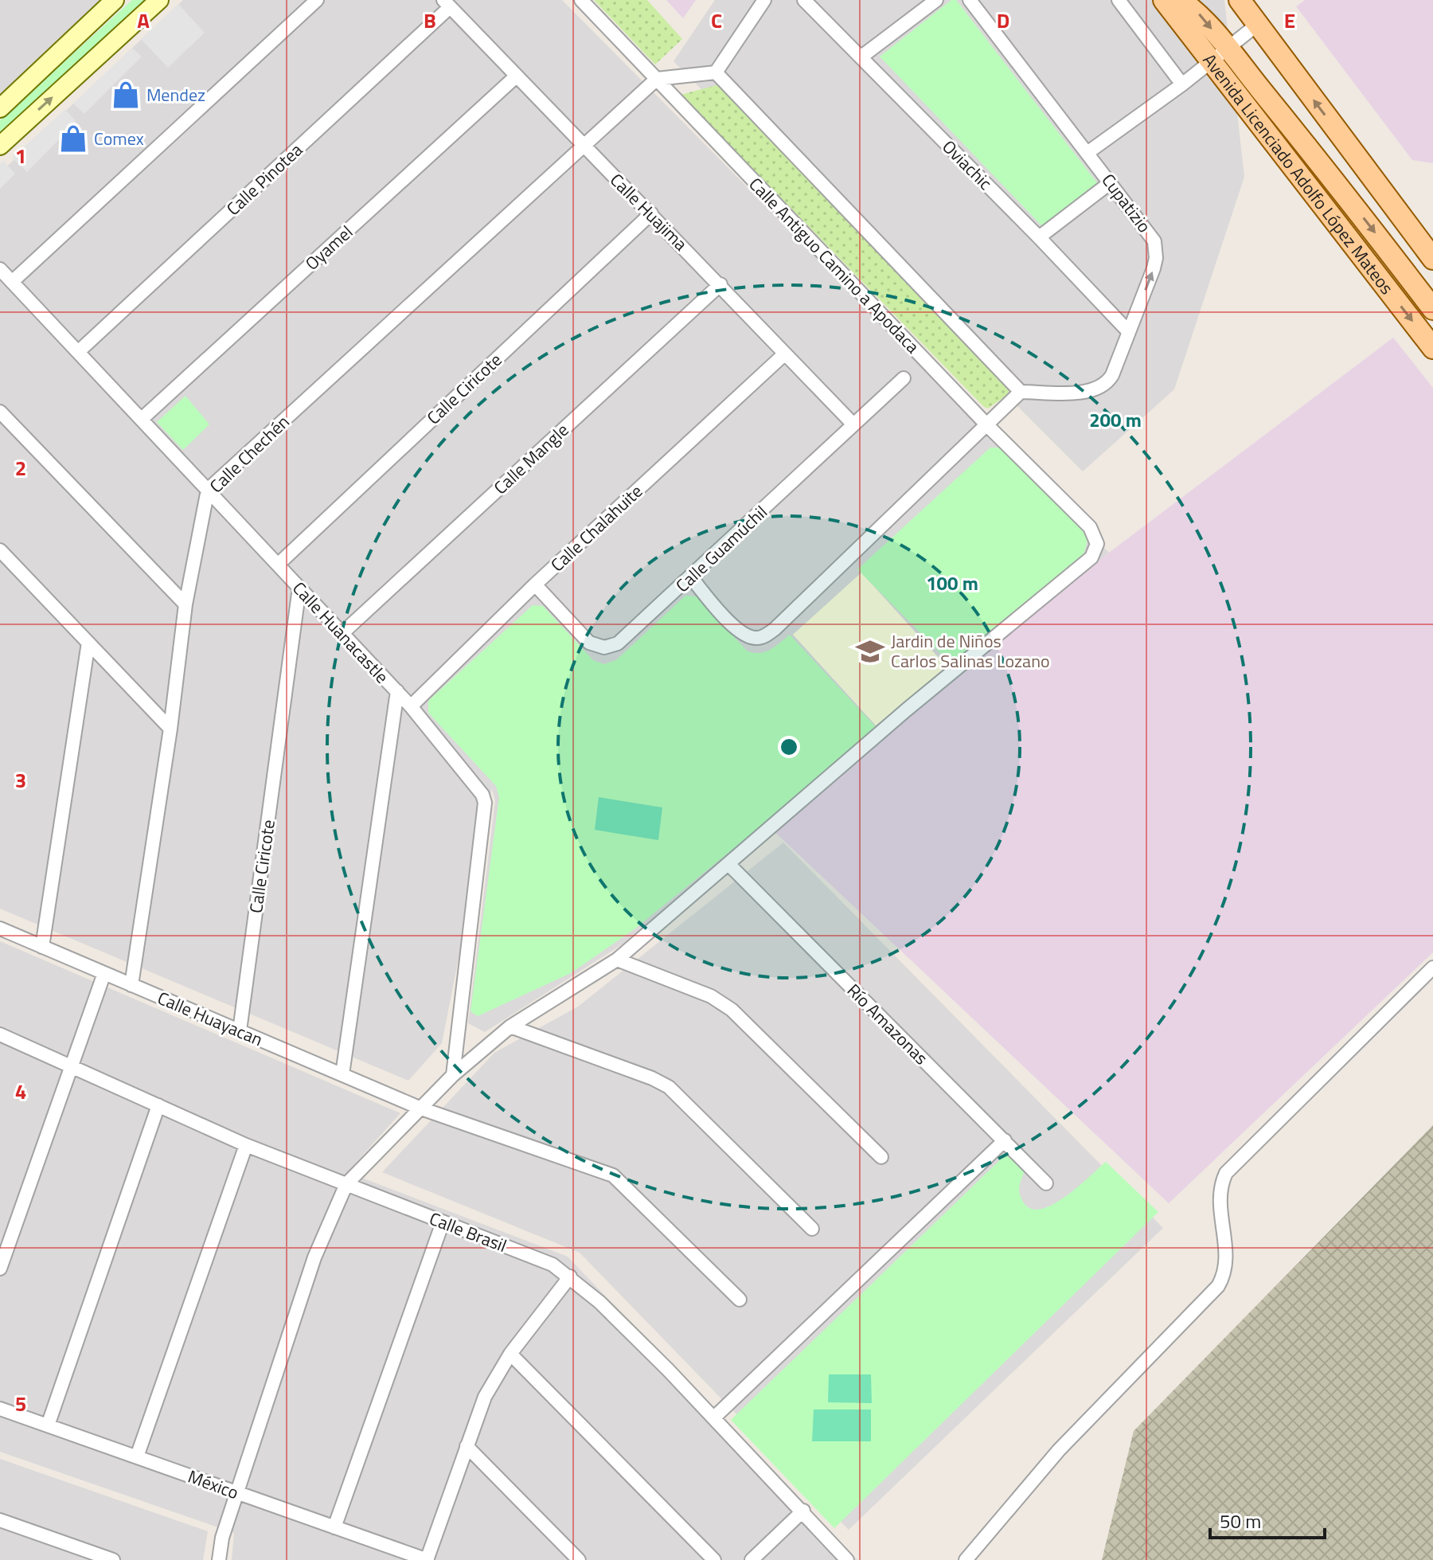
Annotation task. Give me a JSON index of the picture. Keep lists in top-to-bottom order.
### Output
{
  "streets": {
    "main road": ["Avenida Licenciado Adolfo López Mateos"],
    "street": [
      "Oviachic",
      "Calle Pinotea",
      "Cupatizio",
      "Calle Huajima",
      "Oyamel",
      "Calle Antiguo Camino a Apodaca",
      "Calle Ciricote",
      "Calle Chechén",
      "Calle Mangle",
      "Calle Chalahuite",
      "Calle Guamúchil",
      "Calle Huanacastle",
      "Calle Huayacan",
      "Río Amazonas",
      "Calle Brasil",
      "México"
    ]
  },
  "crossings": [
    ["Oviachic", "Cupatizio"],
    ["Calle Pinotea", "Calle Huajima"],
    ["Calle Pinotea", "Calle Huanacastle"],
    ["Calle Huajima", "Oyamel"],
    ["Calle Huajima", "Calle Ciricote"],
    ["Calle Huajima", "Calle Chechén"],
    ["Calle Huajima", "Calle Mangle"],
    ["Calle Huajima", "Calle Chalahuite"],
    ["Calle Huajima", "Calle Guamúchil"],
    ["Oyamel", "Calle Huanacastle"],
    ["Calle Antiguo Camino a Apodaca", "Calle Chechén"],
    ["Calle Antiguo Camino a Apodaca", "Río Amazonas"],
    ["Calle Ciricote", "Calle Huanacastle"],
    ["Calle Ciricote", "Calle Huayacan"],
    ["Calle Chechén", "Calle Huanacastle"],
    ["Calle Chechén", "Calle Huayacan"],
    ["Calle Mangle", "Calle Huanacastle"],
    ["Calle Chalahuite", "Calle Guamúchil"],
    ["Calle Chalahuite", "Calle Huanacastle"]
  ],
  "places": {
    "shop": ["Mendez", "Comex"],
    "school or university": ["Jardin de Niños Carlos Salinas Lozano"]
  },
  "scale_bar": "50 m",
  "grid": {
    "columns": [
      "A",
      "B",
      "C",
      "D",
      "E"
    ],
    "rows": [
      "1",
      "2",
      "3",
      "4",
      "5"
    ]
  },
  "rings": ["200 m", "100 m"]
}
